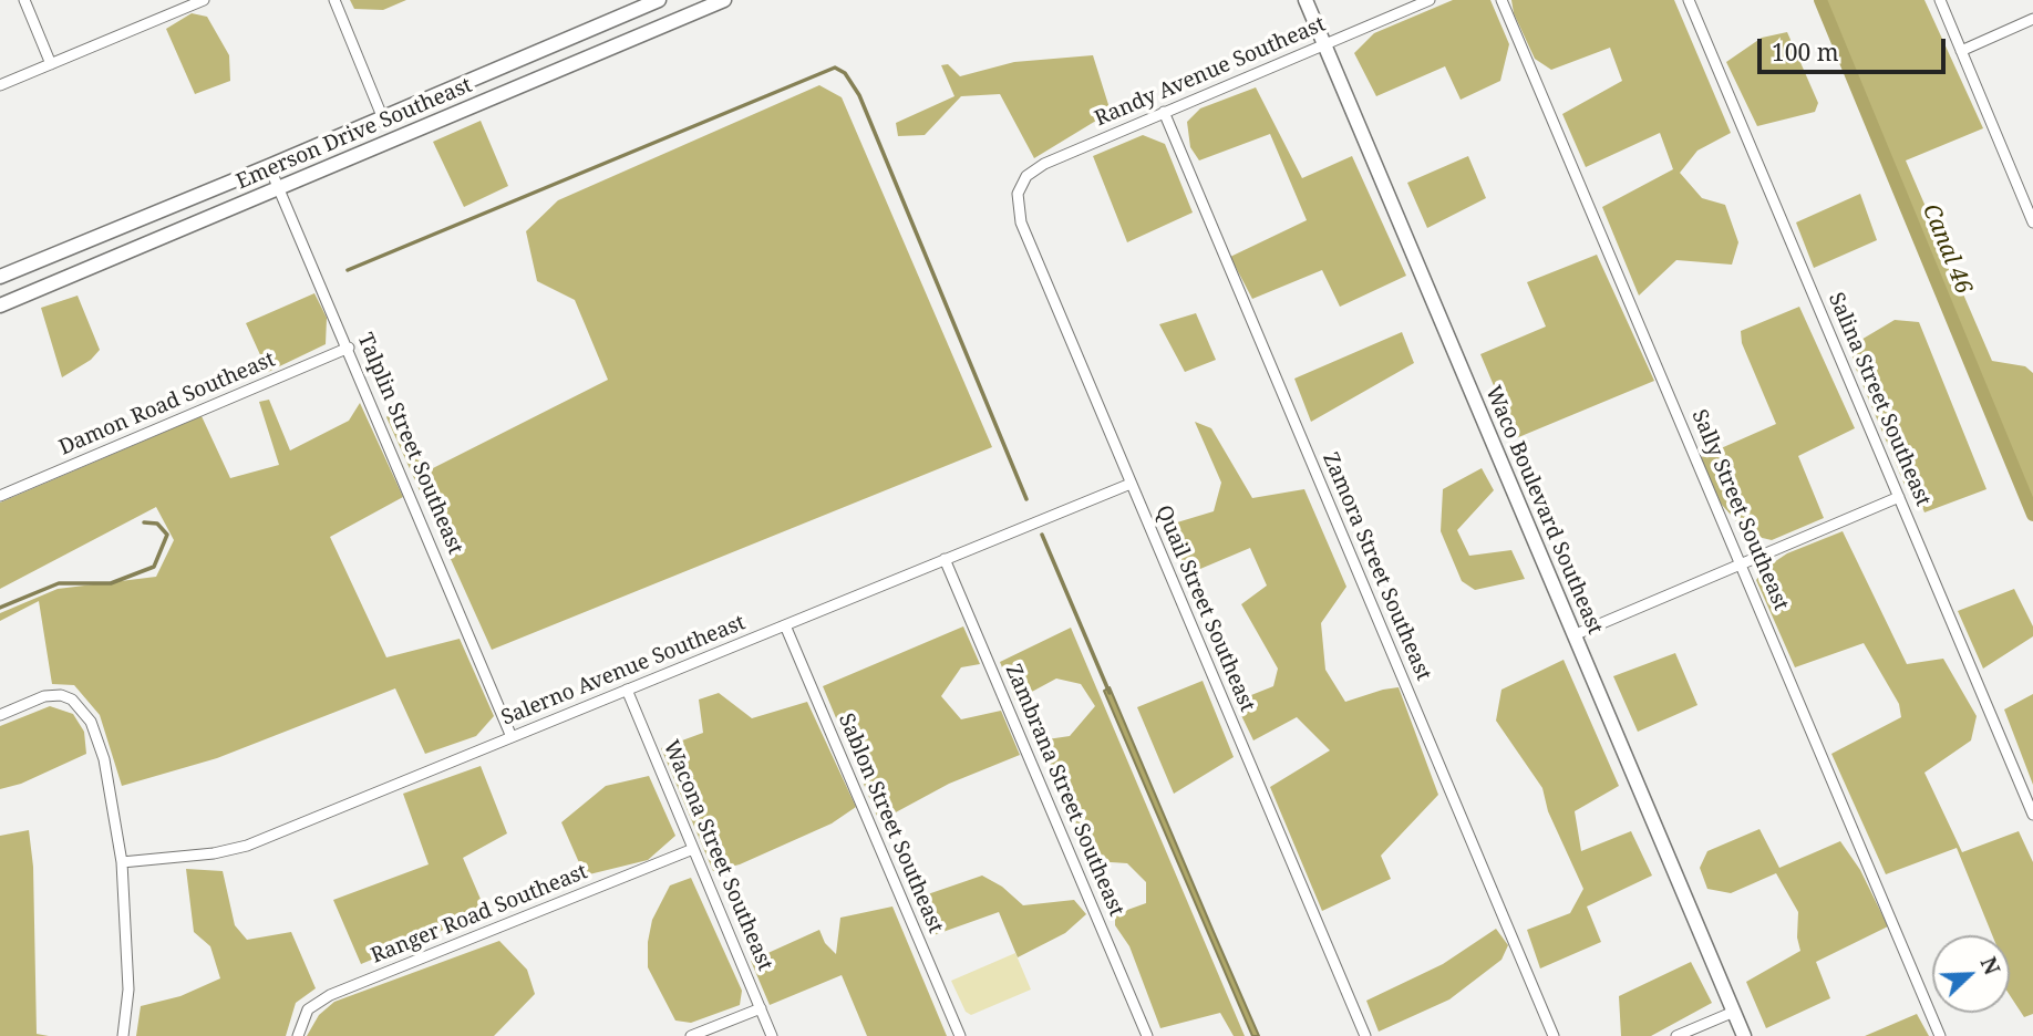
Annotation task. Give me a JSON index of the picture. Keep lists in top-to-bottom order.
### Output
{
  "streets": {
    "street": [
      "Randy Avenue Southeast",
      "Emerson Drive Southeast",
      "Salina Street Southeast",
      "Damon Road Southeast",
      "Talplin Street Southeast",
      "Waco Boulevard Southeast",
      "Sally Street Southeast",
      "Zamora Street Southeast",
      "Quail Street Southeast",
      "Salerno Avenue Southeast",
      "Zambrana Street Southeast",
      "Sablon Street Southeast",
      "Wacona Street Southeast",
      "Ranger Road Southeast"
    ]
  },
  "crossings": [
    ["Randy Avenue Southeast", "Waco Boulevard Southeast"],
    ["Randy Avenue Southeast", "Zamora Street Southeast"],
    ["Randy Avenue Southeast", "Quail Street Southeast"],
    ["Emerson Drive Southeast", "Talplin Street Southeast"],
    ["Damon Road Southeast", "Talplin Street Southeast"],
    ["Talplin Street Southeast", "Salerno Avenue Southeast"],
    ["Quail Street Southeast", "Salerno Avenue Southeast"],
    ["Salerno Avenue Southeast", "Zambrana Street Southeast"],
    ["Salerno Avenue Southeast", "Sablon Street Southeast"],
    ["Salerno Avenue Southeast", "Wacona Street Southeast"],
    ["Wacona Street Southeast", "Ranger Road Southeast"]
  ],
  "water": ["Canal 46"],
  "scale_bar": "100 m",
  "north": "top right"
}
